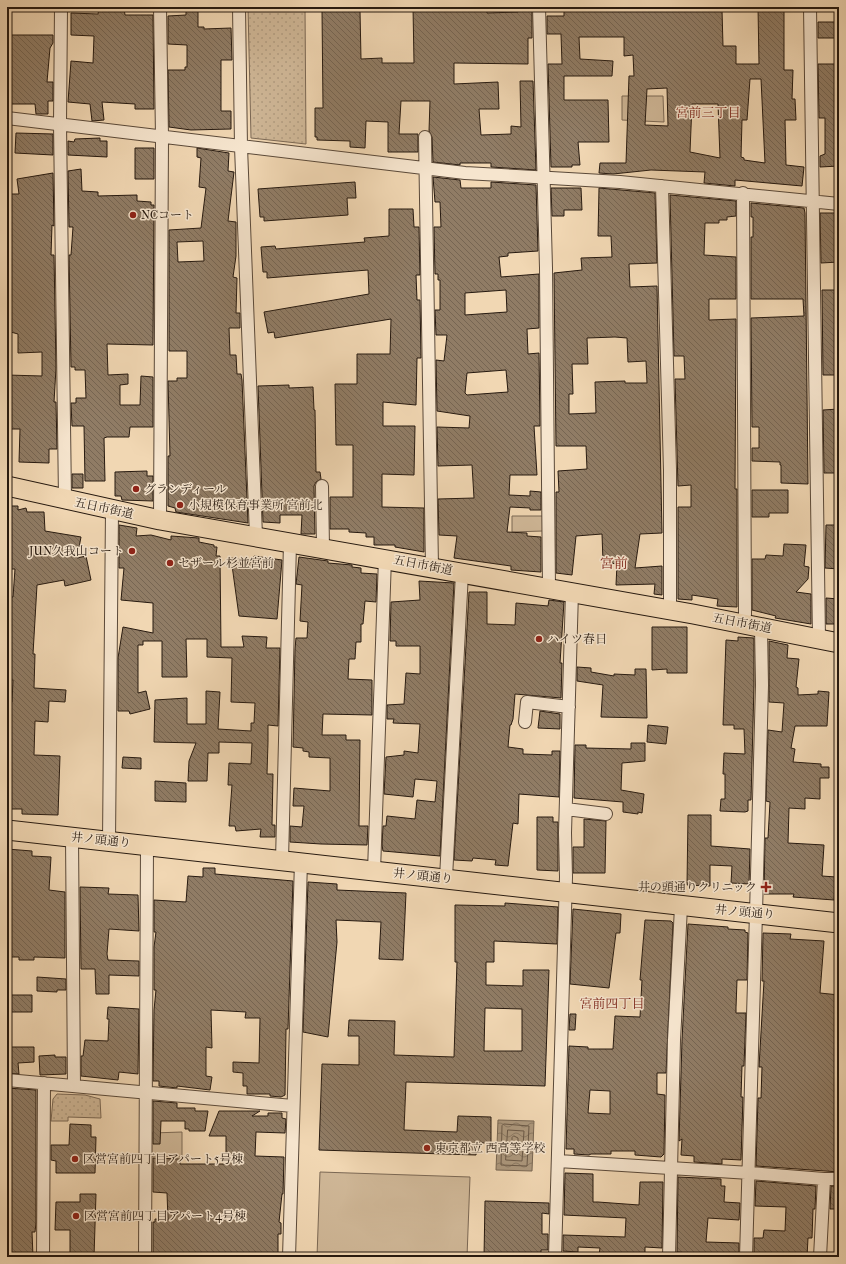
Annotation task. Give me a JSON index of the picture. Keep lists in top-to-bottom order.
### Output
{
  "streets": {
    "main road": ["五日市街道", "井ノ頭通り"]
  },
  "districts": ["宮前三丁目", "宮前", "宮前四丁目"],
  "places": {
    "other": [
      "NCコート",
      "グランディール",
      "小規模保育事業所 宮前北",
      "JUN久我山コート",
      "セザール杉並宮前",
      "ハイツ春日",
      "東京都立 西高等学校",
      "区営宮前四丁目アパート5号棟",
      "区営宮前四丁目アパート4号棟"
    ],
    "health": ["井の頭通りクリニック"]
  }
}
